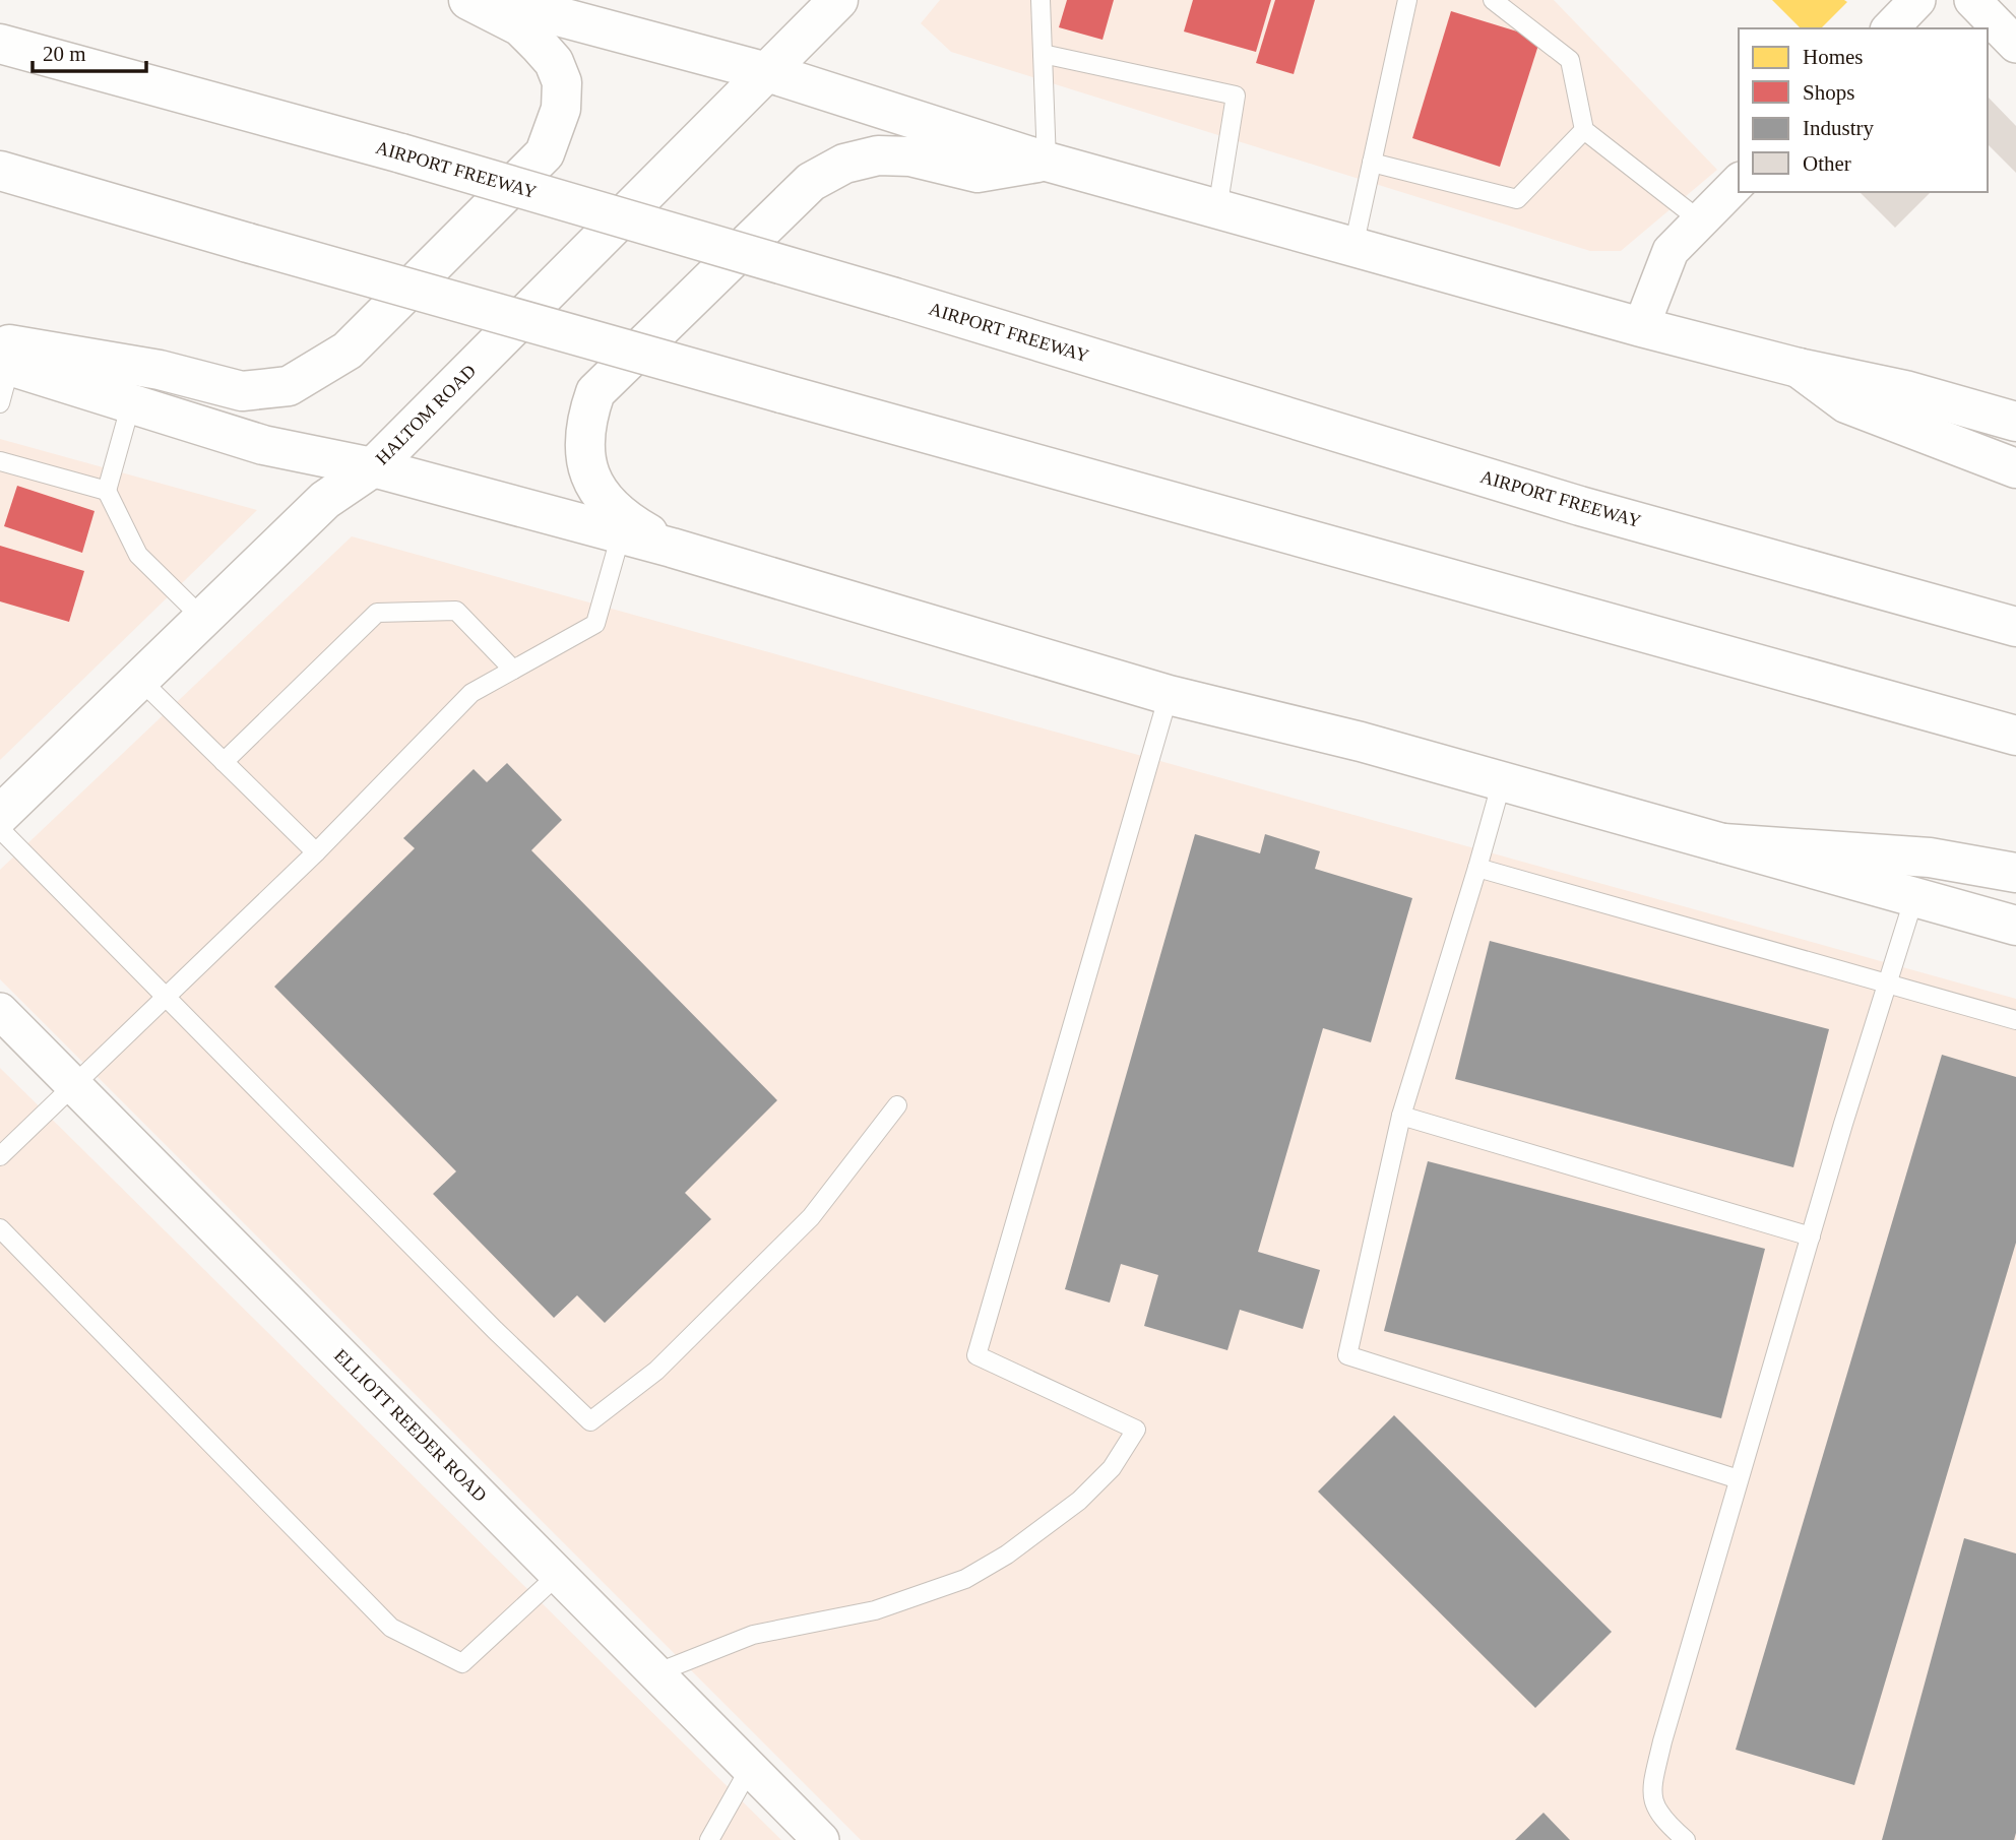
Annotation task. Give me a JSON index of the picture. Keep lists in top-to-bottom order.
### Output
{
  "streets": {
    "main road": ["AIRPORT FREEWAY", "HALTOM ROAD"],
    "street": ["ELLIOTT REEDER ROAD"]
  },
  "legend": [
    "Homes",
    "Shops",
    "Industry",
    "Other"
  ],
  "scale_bar": "20 m"
}
